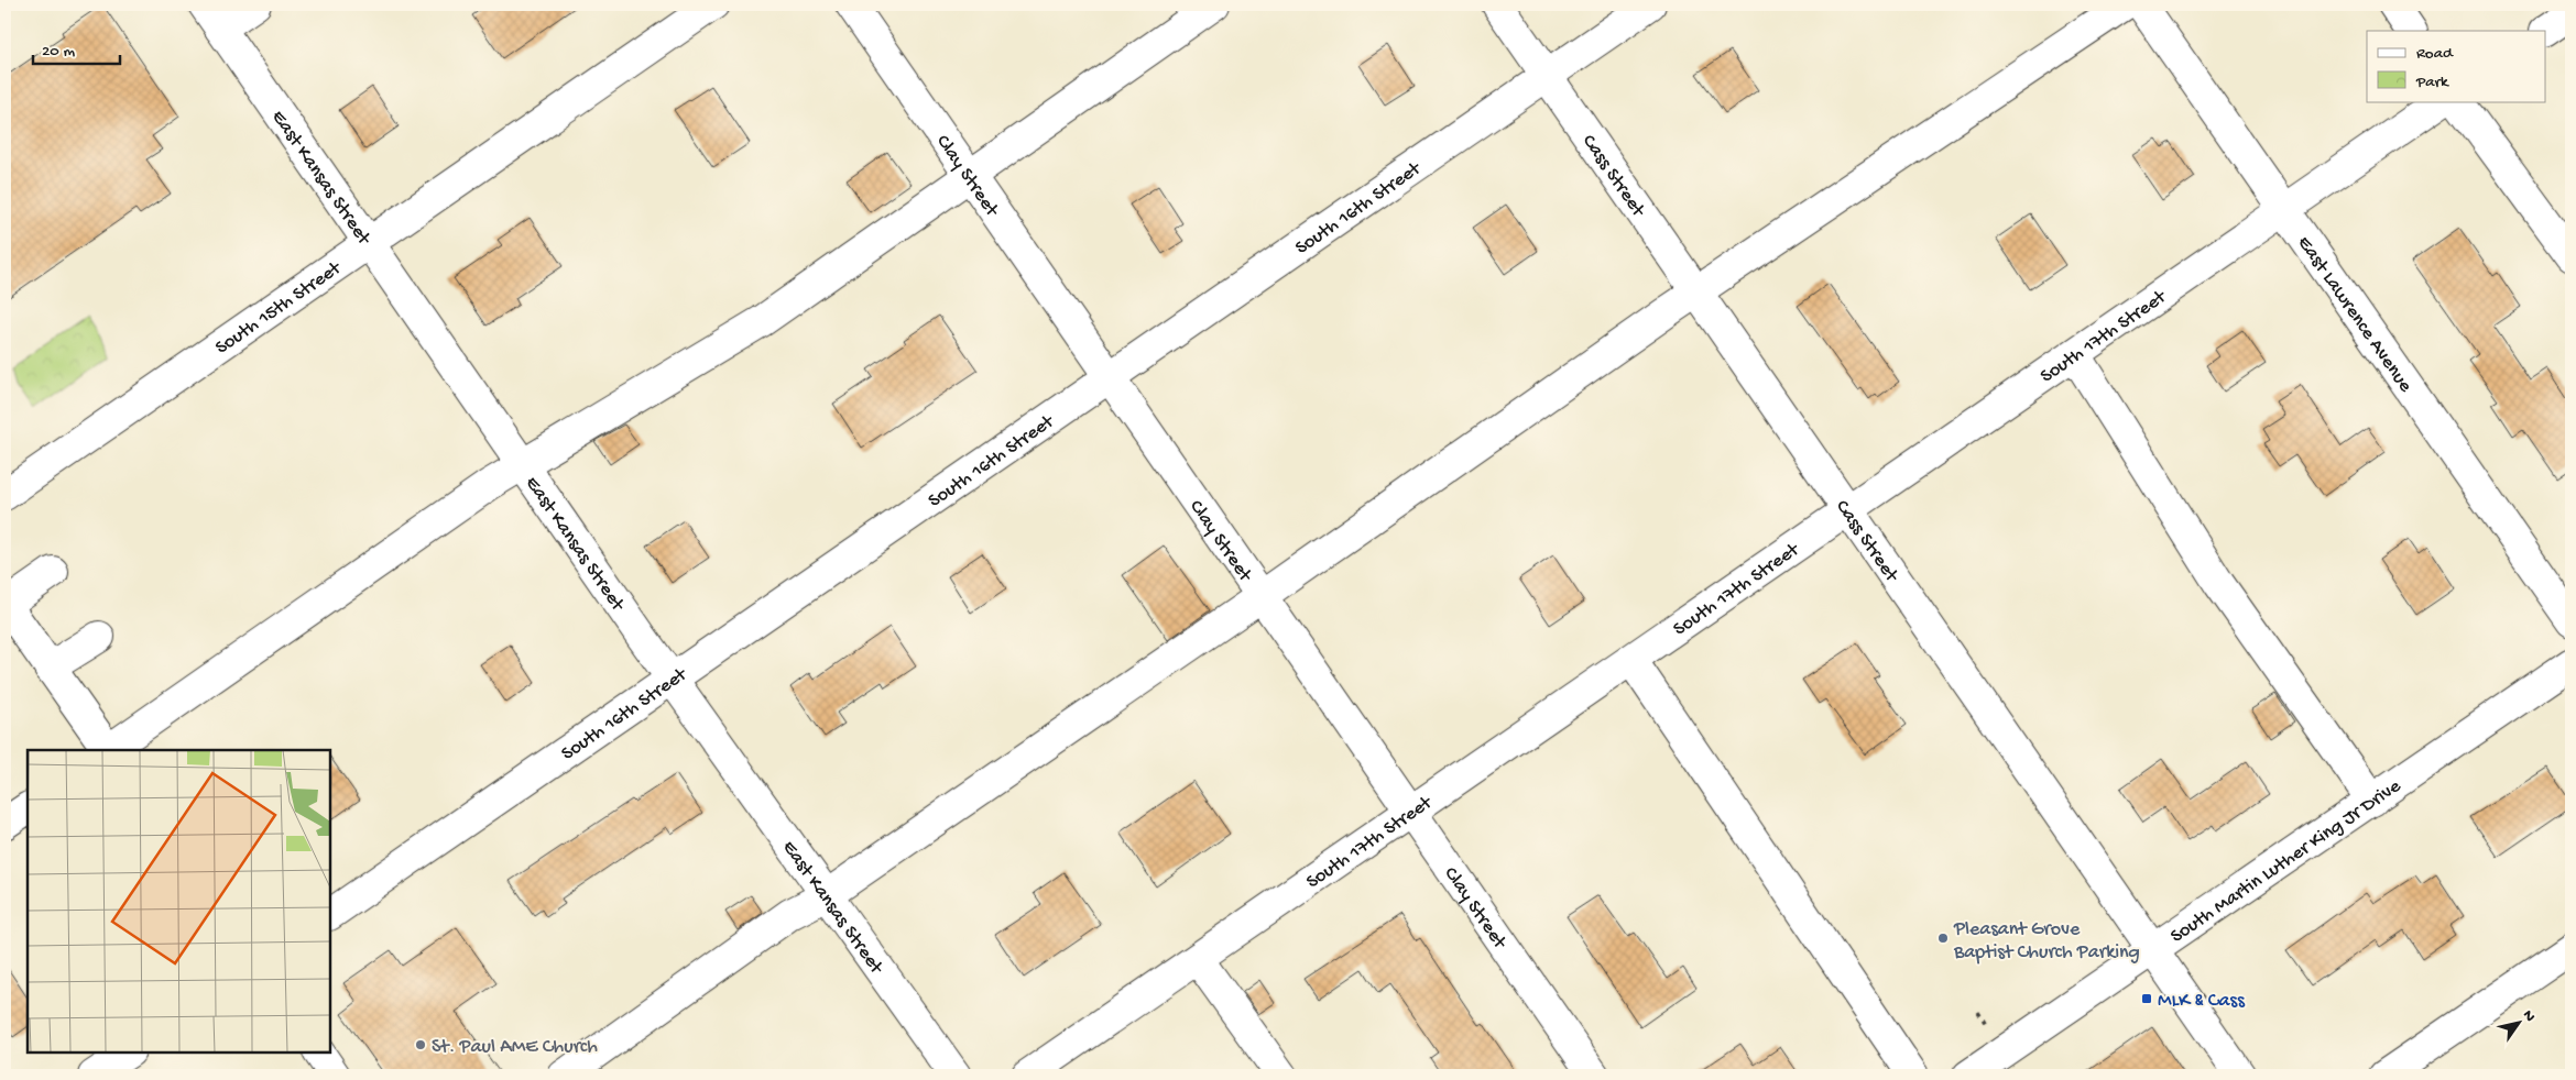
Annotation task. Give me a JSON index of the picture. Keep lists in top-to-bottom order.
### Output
{
  "streets": {
    "street": [
      "Cass Street",
      "Clay Street",
      "East Kansas Street",
      "South 16th Street",
      "South 15th Street",
      "East Lawrence Avenue",
      "South 17th Street",
      "South Martin Luther King Jr Drive"
    ]
  },
  "crossings": [
    ["Cass Street", "South 16th Street"],
    ["Cass Street", "South 17th Street"],
    ["Cass Street", "South Martin Luther King Jr Drive"],
    ["Clay Street", "South 16th Street"],
    ["Clay Street", "South 17th Street"],
    ["East Kansas Street", "South 16th Street"],
    ["East Kansas Street", "South 15th Street"],
    ["East Lawrence Avenue", "South 17th Street"]
  ],
  "places": {
    "other": ["Pleasant Grove Baptist Church Parking", "St. Paul AME Church"],
    "transit": ["MLK & Cass"]
  },
  "legend": ["Road", "Park"],
  "scale_bar": "20 m",
  "north": "top right"
}
